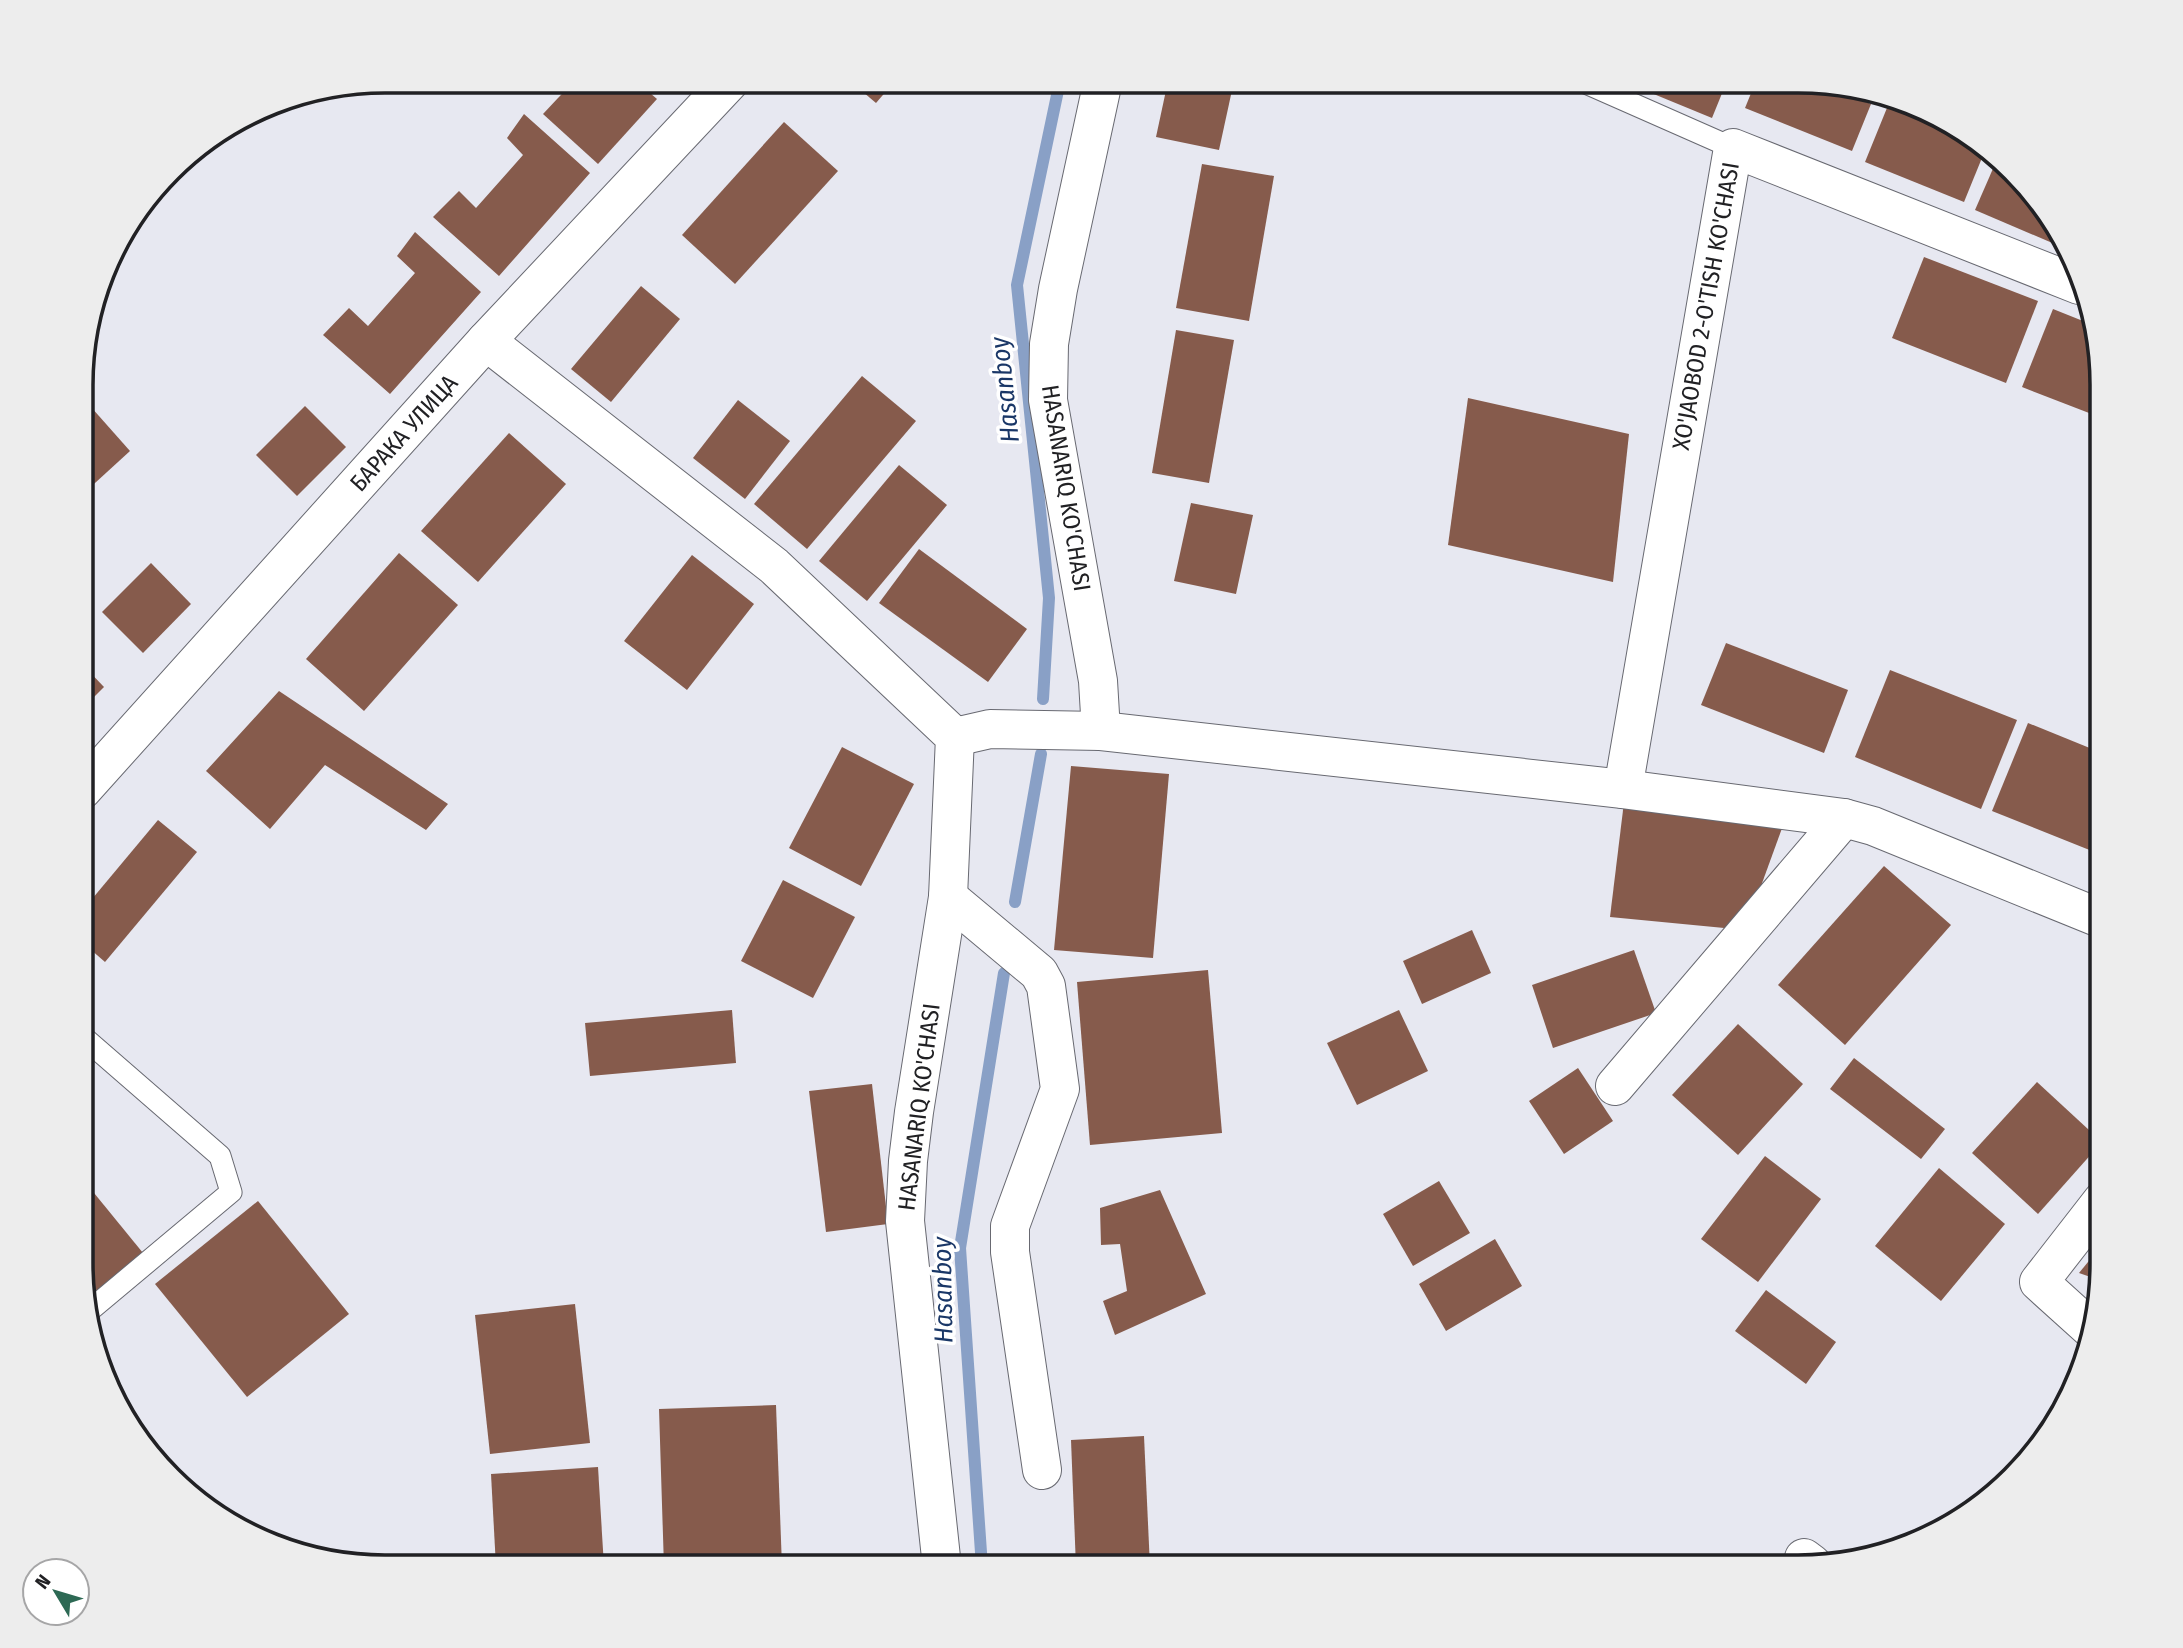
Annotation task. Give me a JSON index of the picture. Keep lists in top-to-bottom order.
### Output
{
  "streets": {
    "street": ["XO'JAOBOD 2-O'TISH KO'CHASI", "БАРАКА УЛИЦА", "HASANARIQ KO'CHASI"]
  },
  "water": ["Hasanboy"],
  "north": "top left"
}
